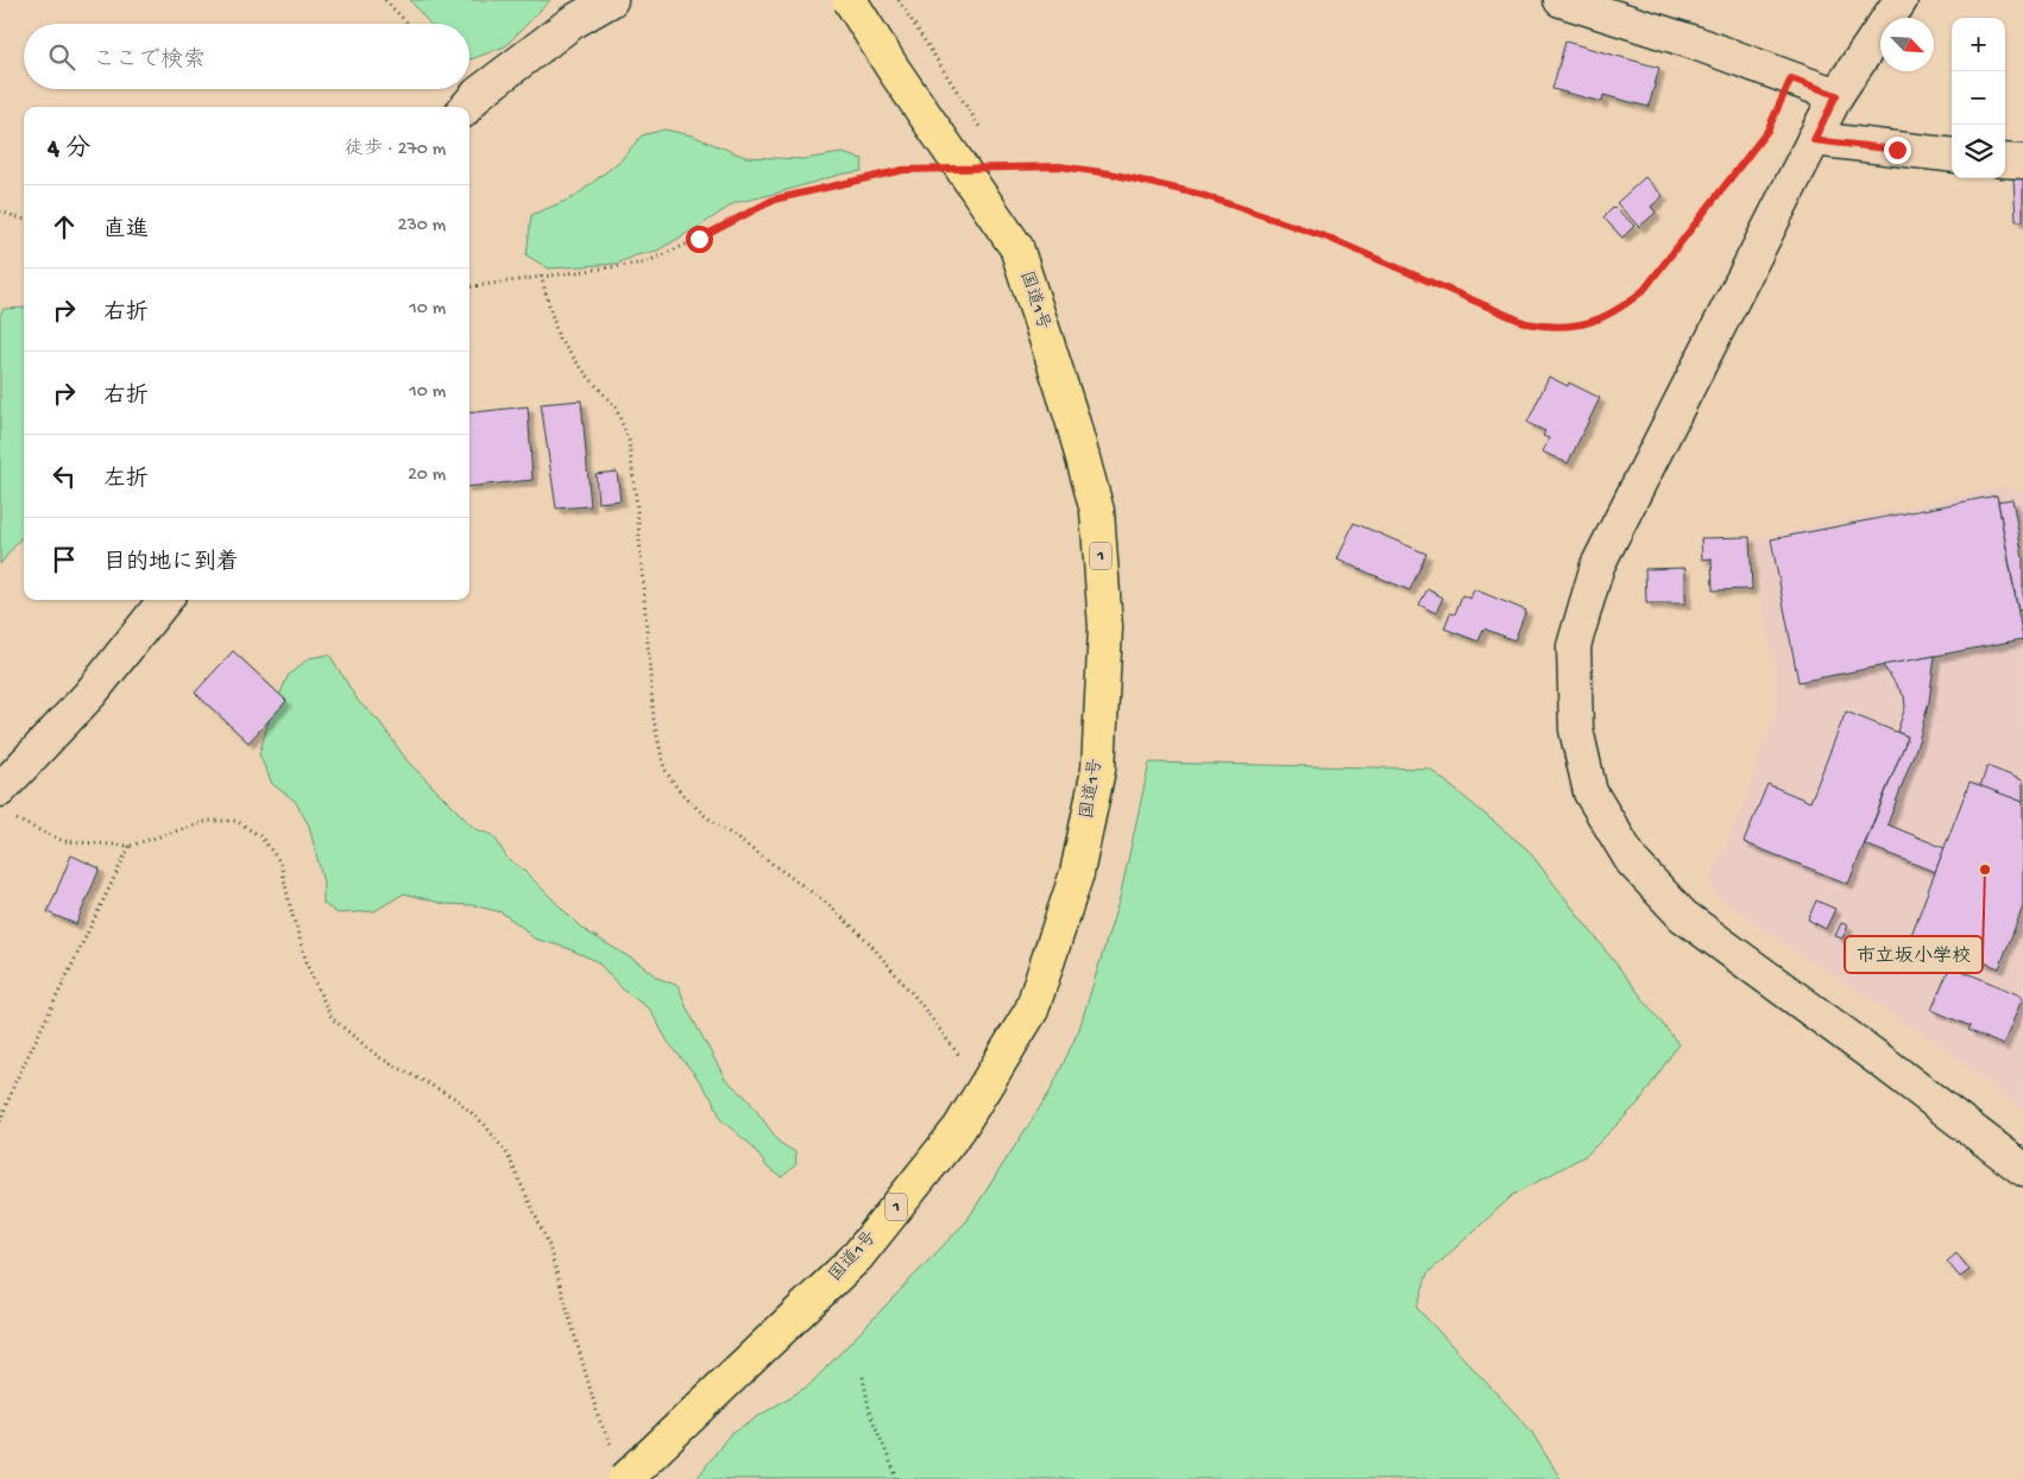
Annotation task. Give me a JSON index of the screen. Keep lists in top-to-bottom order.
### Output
{
  "streets": {
    "highway": ["国道1号", "1"]
  },
  "places": ["市立坂小学校"],
  "north": "bottom right",
  "page": {
    "map_buttons": ["+", "−"],
    "search": "ここで検索",
    "heading": ["4 分", "徒歩 · 270 m"],
    "list": [
      ["直進", "230 m"],
      ["右折", "10 m"],
      ["右折", "10 m"],
      ["左折", "20 m"],
      "目的地に到着"
    ]
  }
}
